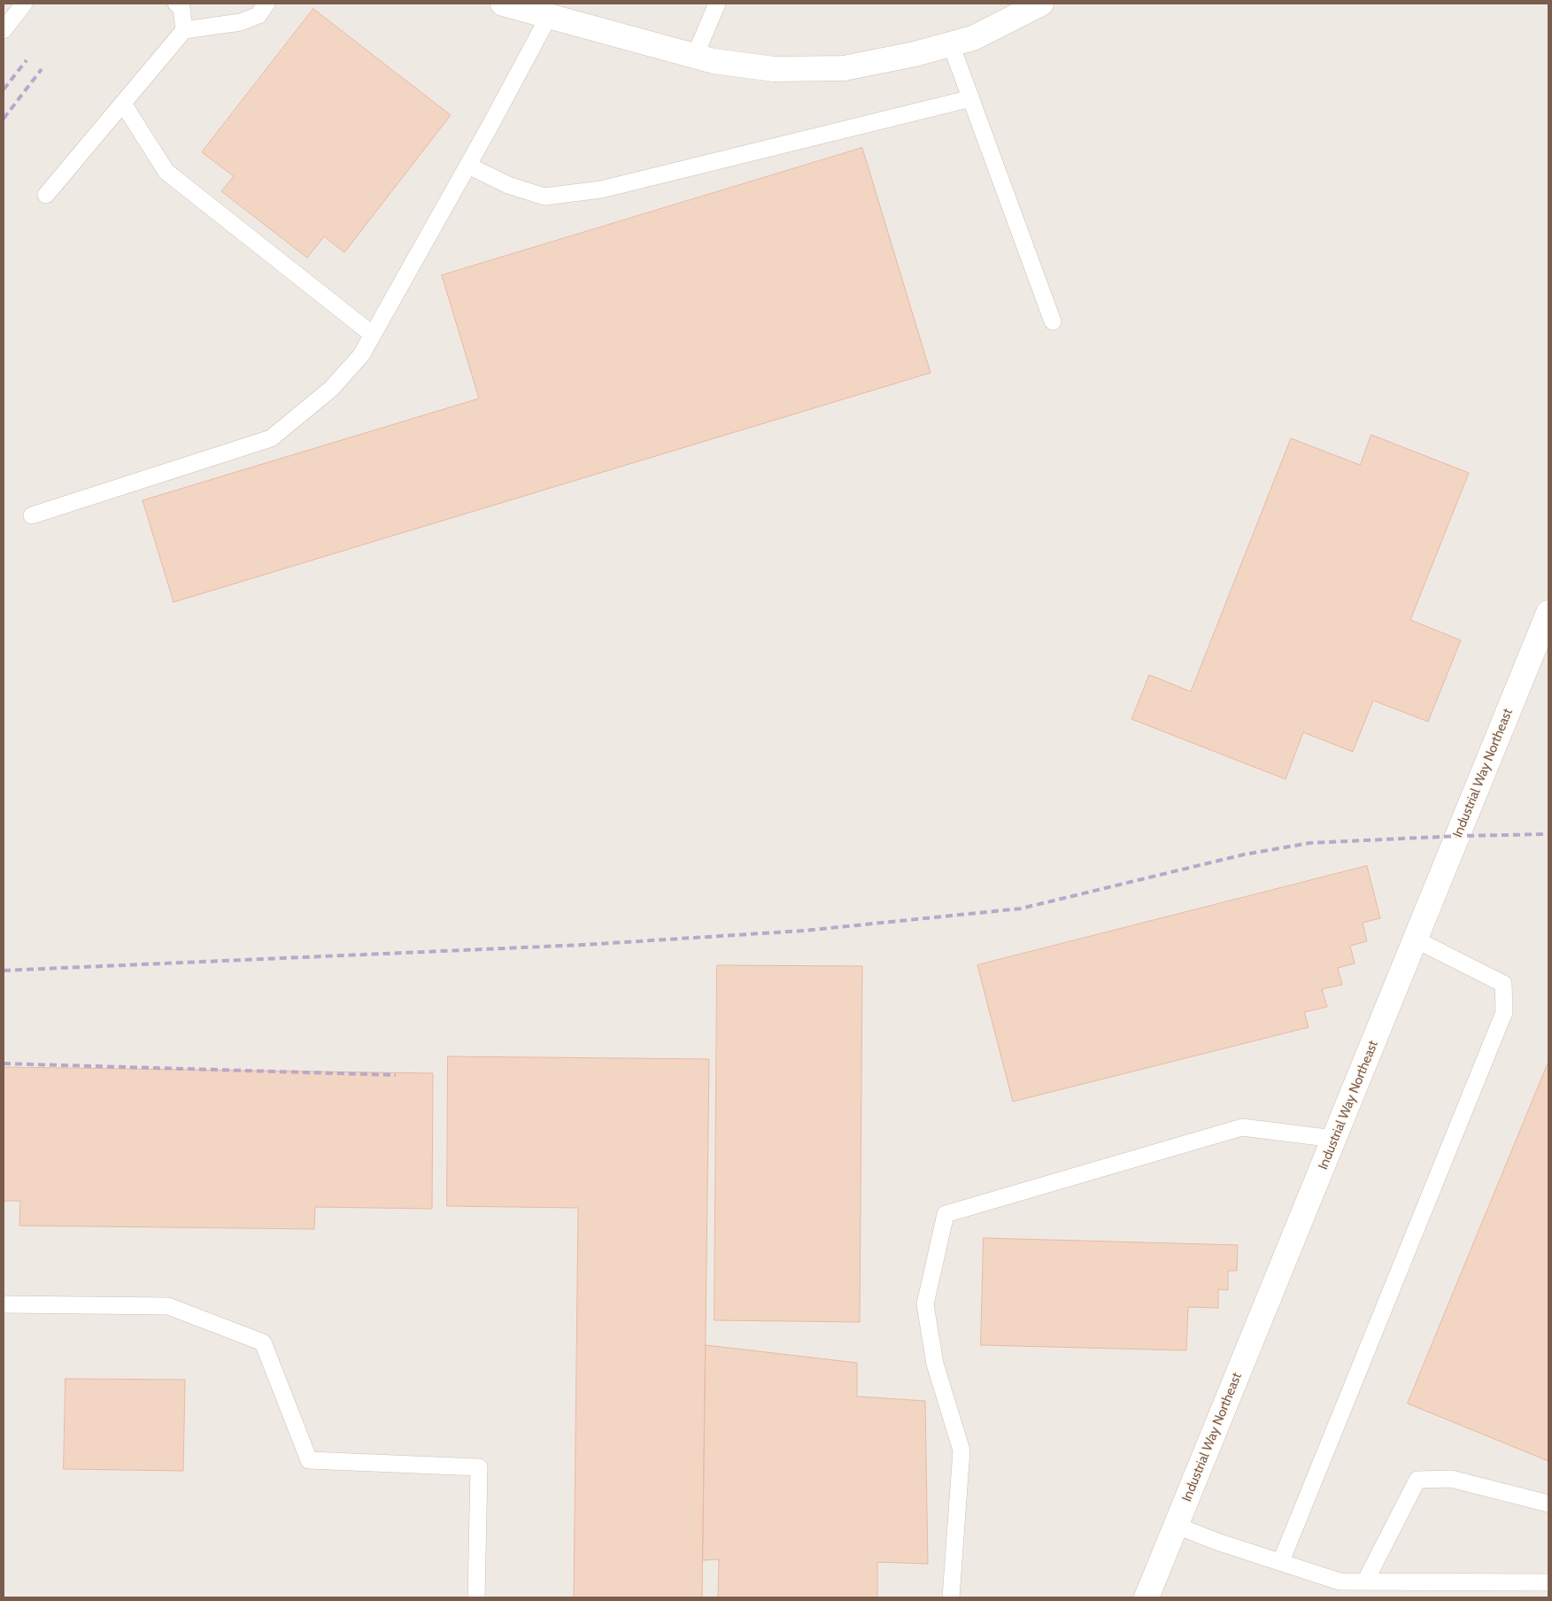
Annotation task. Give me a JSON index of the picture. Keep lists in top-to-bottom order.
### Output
{
  "streets": {
    "street": ["Industrial Way Northeast"]
  }
}
